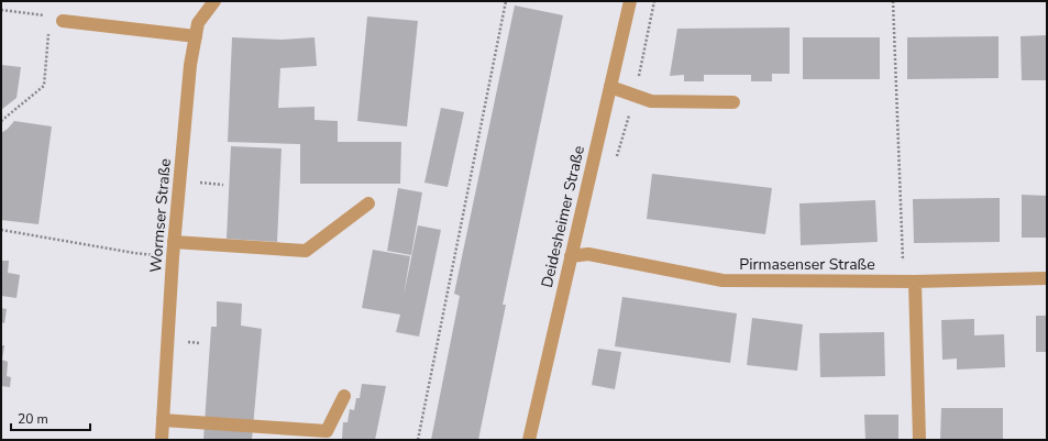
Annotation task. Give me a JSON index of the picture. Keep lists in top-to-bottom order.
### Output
{
  "streets": {
    "street": ["Wormser Straße", "Deidesheimer Straße", "Pirmasenser Straße"]
  },
  "crossings": [
    ["Deidesheimer Straße", "Pirmasenser Straße"]
  ],
  "scale_bar": "20 m"
}
